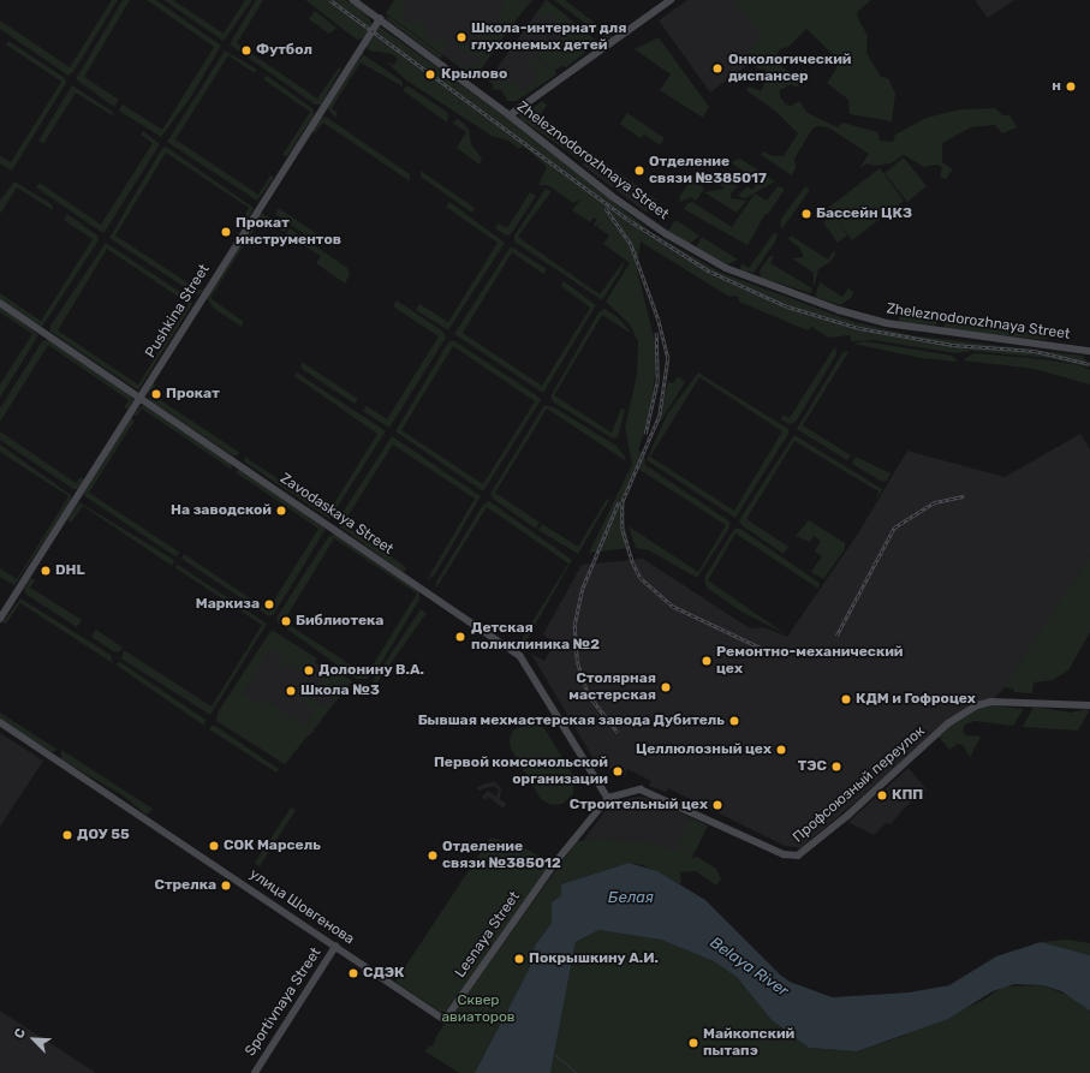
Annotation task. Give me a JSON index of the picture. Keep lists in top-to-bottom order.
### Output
{
  "streets": {
    "main road": [
      "Zheleznodorozhnaya Street",
      "Pushkina Street",
      "Zavodaskaya Street",
      "Профсоюзный переулок",
      "улица Шовгенова",
      "Lesnaya Street",
      "Sportivnaya Street"
    ]
  },
  "crossings": [
    ["Zheleznodorozhnaya Street", "Pushkina Street"],
    ["Pushkina Street", "Zavodaskaya Street"],
    ["Zavodaskaya Street", "Профсоюзный переулок"],
    ["Zavodaskaya Street", "Lesnaya Street"],
    ["Профсоюзный переулок", "Lesnaya Street"],
    ["улица Шовгенова", "Lesnaya Street"],
    ["улица Шовгенова", "Sportivnaya Street"]
  ],
  "water": ["Белая", "Belaya River"],
  "parks": ["Сквер авиаторов"],
  "places": [
    "Школа-интернат для глухонемых детей",
    "Футбол",
    "Онкологический диспансер",
    "Крылово",
    "н",
    "Отделение связи №385017",
    "Бассейн ЦКЗ",
    "Прокат инструментов",
    "Прокат",
    "На заводской",
    "DHL",
    "Маркиза",
    "Библиотека",
    "Детская поликлиника №2",
    "Ремонтно-механический цех",
    "Долонину В.А.",
    "Столярная мастерская",
    "Школа №3",
    "КДМ и Гофроцех",
    "Бывшая мехмастерская завода Дубитель",
    "Целлюлозный цех",
    "ТЭС",
    "Первой комсомольской организации",
    "КПП",
    "Строительный цех",
    "ДОУ 55",
    "СОК Марсель",
    "Отделение связи №385012",
    "Стрелка",
    "Покрышкину А.И.",
    "СДЭК",
    "Майкопский пытапэ"
  ],
  "north": "top left"
}
